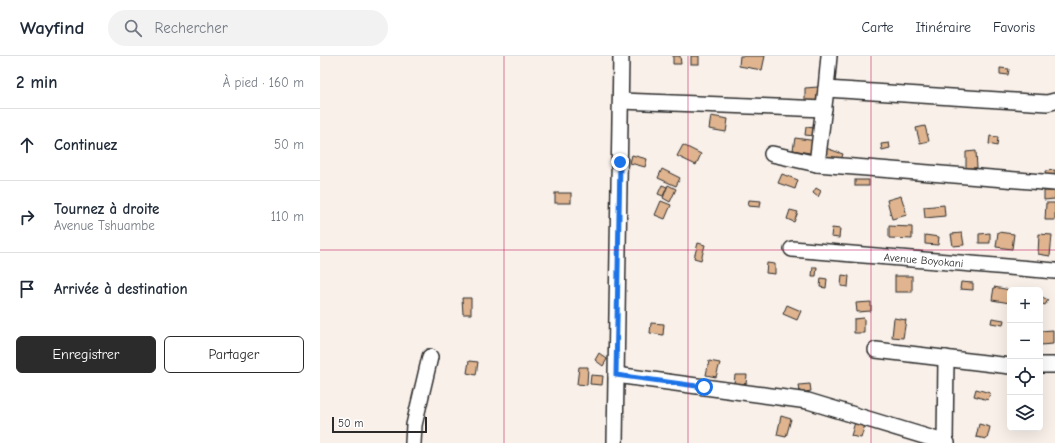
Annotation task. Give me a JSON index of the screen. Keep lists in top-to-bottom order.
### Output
{
  "streets": {
    "street": ["Avenue Boyokani"]
  },
  "scale_bar": "50 m",
  "page": {
    "header": "Wayfind",
    "search": "Rechercher",
    "nav": ["Carte", "Itinéraire", "Favoris"],
    "heading": ["2 min", "À pied · 160 m"],
    "list": [
      ["Continuez", "50 m"],
      ["Tournez à droite", "Avenue Tshuambe", "110 m"],
      "Arrivée à destination"
    ],
    "map_buttons": ["+", "−"],
    "buttons": ["Enregistrer", "Partager"],
    "scale": "50 m"
  }
}
